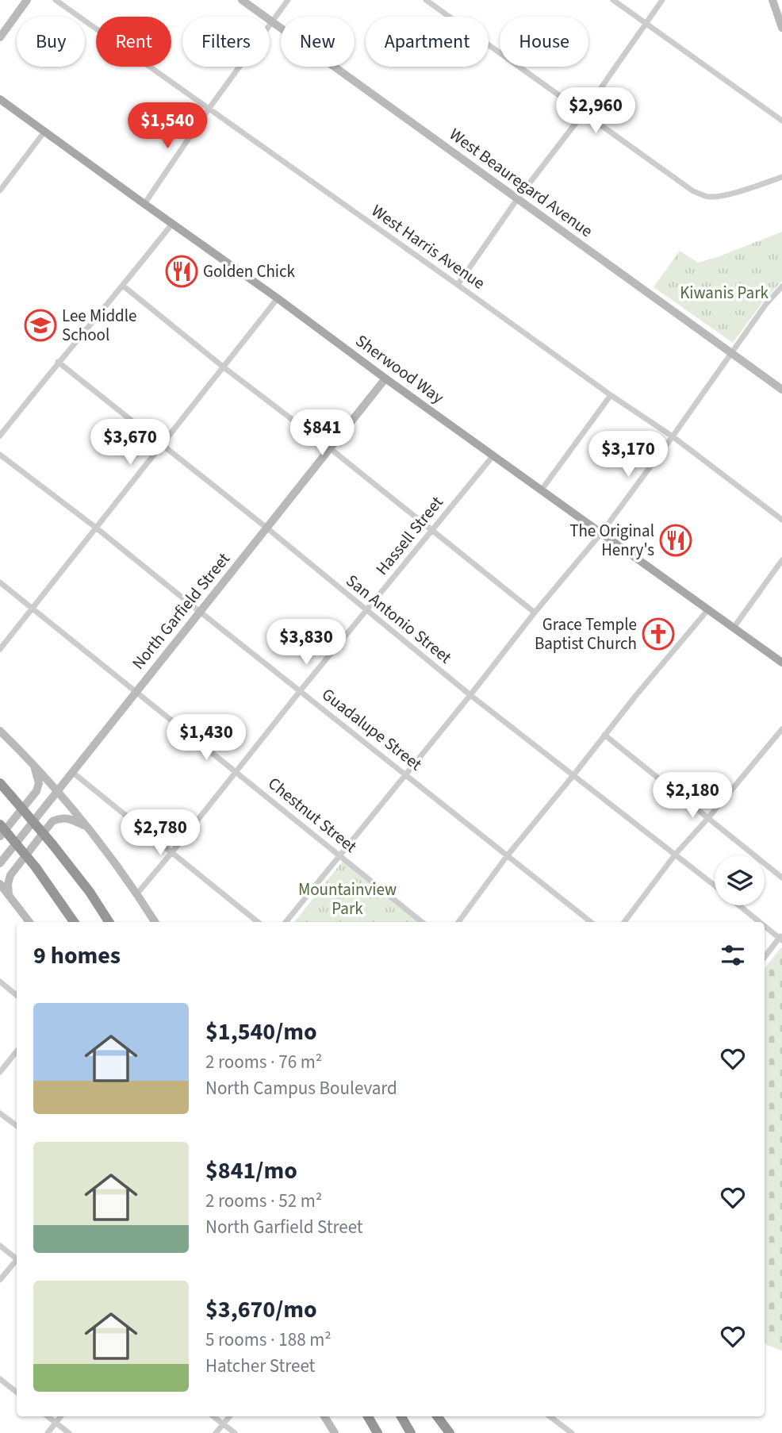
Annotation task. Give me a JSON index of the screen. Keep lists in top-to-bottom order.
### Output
{
  "streets": {
    "main road": ["Sherwood Way"],
    "street": [
      "West Beauregard Avenue",
      "West Harris Avenue",
      "Hassell Street",
      "North Garfield Street",
      "San Antonio Street",
      "Guadalupe Street",
      "Chestnut Street"
    ]
  },
  "crossings": [
    ["Sherwood Way", "Hassell Street"],
    ["Sherwood Way", "North Garfield Street"],
    ["Hassell Street", "San Antonio Street"],
    ["Hassell Street", "Guadalupe Street"],
    ["Hassell Street", "Chestnut Street"],
    ["North Garfield Street", "San Antonio Street"],
    ["North Garfield Street", "Guadalupe Street"],
    ["North Garfield Street", "Chestnut Street"]
  ],
  "parks": ["Kiwanis Park", "Mountainview Park"],
  "places": {
    "restaurant": ["Golden Chick", "The Original Henry's"],
    "school or university": ["Lee Middle School"],
    "church": ["Grace Temple Baptist Church"]
  },
  "page": {
    "chip": [
      "Buy",
      "Rent",
      "Filters",
      "New",
      "Apartment",
      "House"
    ],
    "price": [
      "$2,960",
      "$1,540",
      "$841",
      "$3,670",
      "$3,170",
      "$3,830",
      "$1,430",
      "$2,180",
      "$2,780"
    ],
    "heading": "9 homes",
    "list": [
      {
        "name": "$1,540/mo",
        "note": "2 rooms · 76 m² · North Campus Boulevard"
      },
      {
        "name": "$841/mo",
        "note": "2 rooms · 52 m² · North Garfield Street"
      },
      {
        "name": "$3,670/mo",
        "note": "5 rooms · 188 m² · Hatcher Street"
      }
    ]
  }
}
